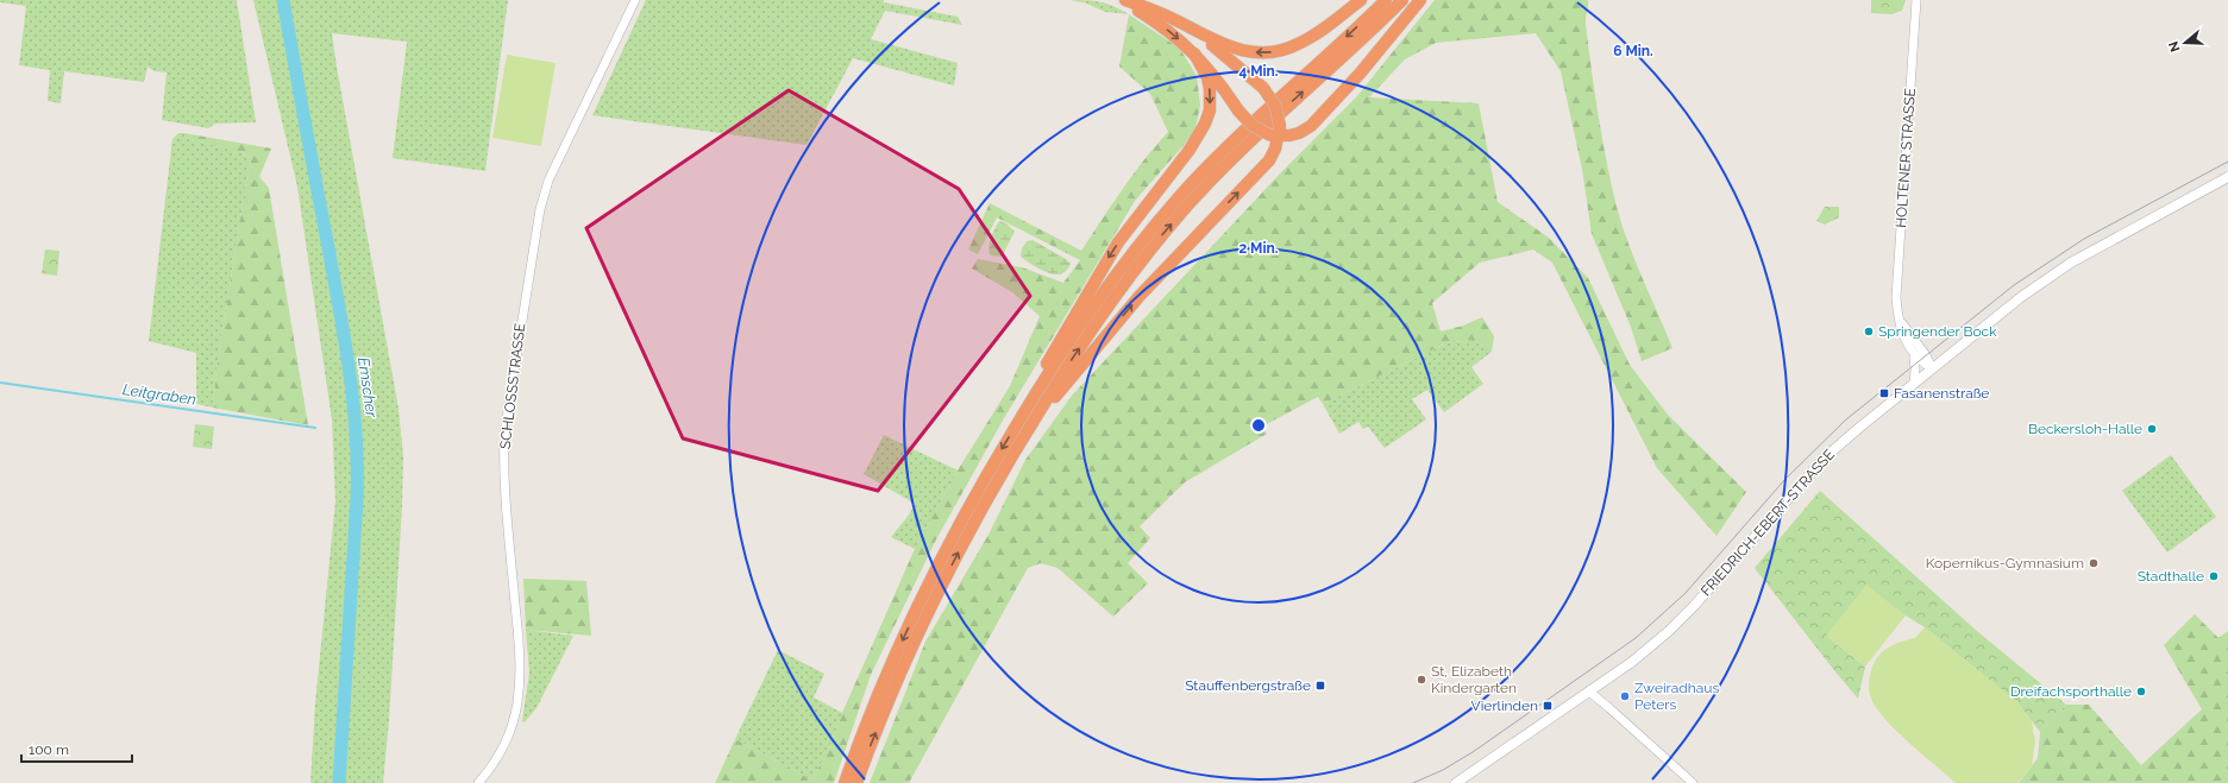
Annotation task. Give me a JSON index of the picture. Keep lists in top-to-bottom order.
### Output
{
  "streets": {
    "main road": ["FRIEDRICH-EBERT-STRASSE"],
    "street": ["HOLTENER STRASSE", "SCHLOSSSTRASSE"]
  },
  "crossings": [
    ["HOLTENER STRASSE", "FRIEDRICH-EBERT-STRASSE"]
  ],
  "water": ["Emscher", "Leitgraben"],
  "places": {
    "other": [
      "Springender Bock",
      "Beckersloh-Halle",
      "Kopernikus-Gymnasium",
      "Stadthalle",
      "St, Elizabeth Kindergarten",
      "Dreifachsporthalle",
      "Zweiradhaus Peters"
    ],
    "transit": ["Fasanenstraße", "Stauffenbergstraße", "Vierlinden"]
  },
  "scale_bar": "100 m",
  "north": "left",
  "rings": ["6 Min.", "4 Min.", "2 Min."]
}
